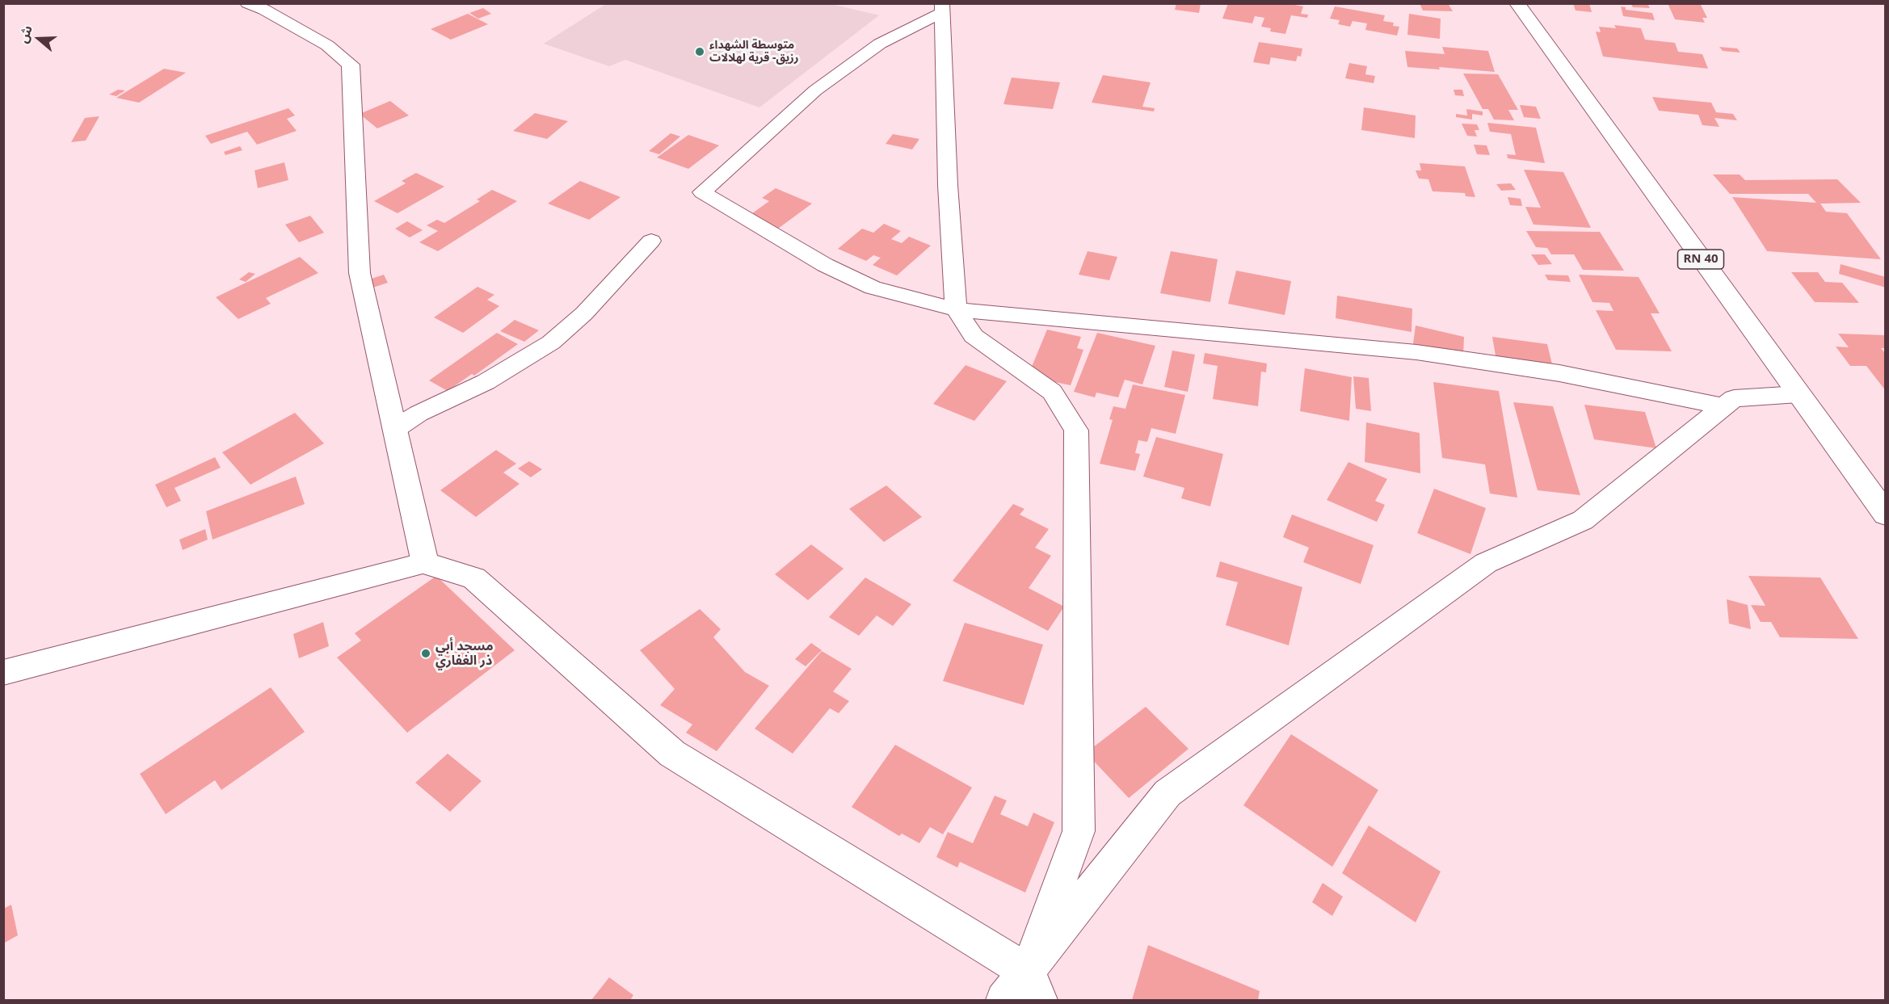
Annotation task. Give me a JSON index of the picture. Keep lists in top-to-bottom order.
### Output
{
  "streets": {
    "street": ["RN 40"]
  },
  "places": ["متوسطة الشهداء رزيق- قرية لهلالات", "مسجد أبي ذر الغفاري"],
  "north": "left"
}
